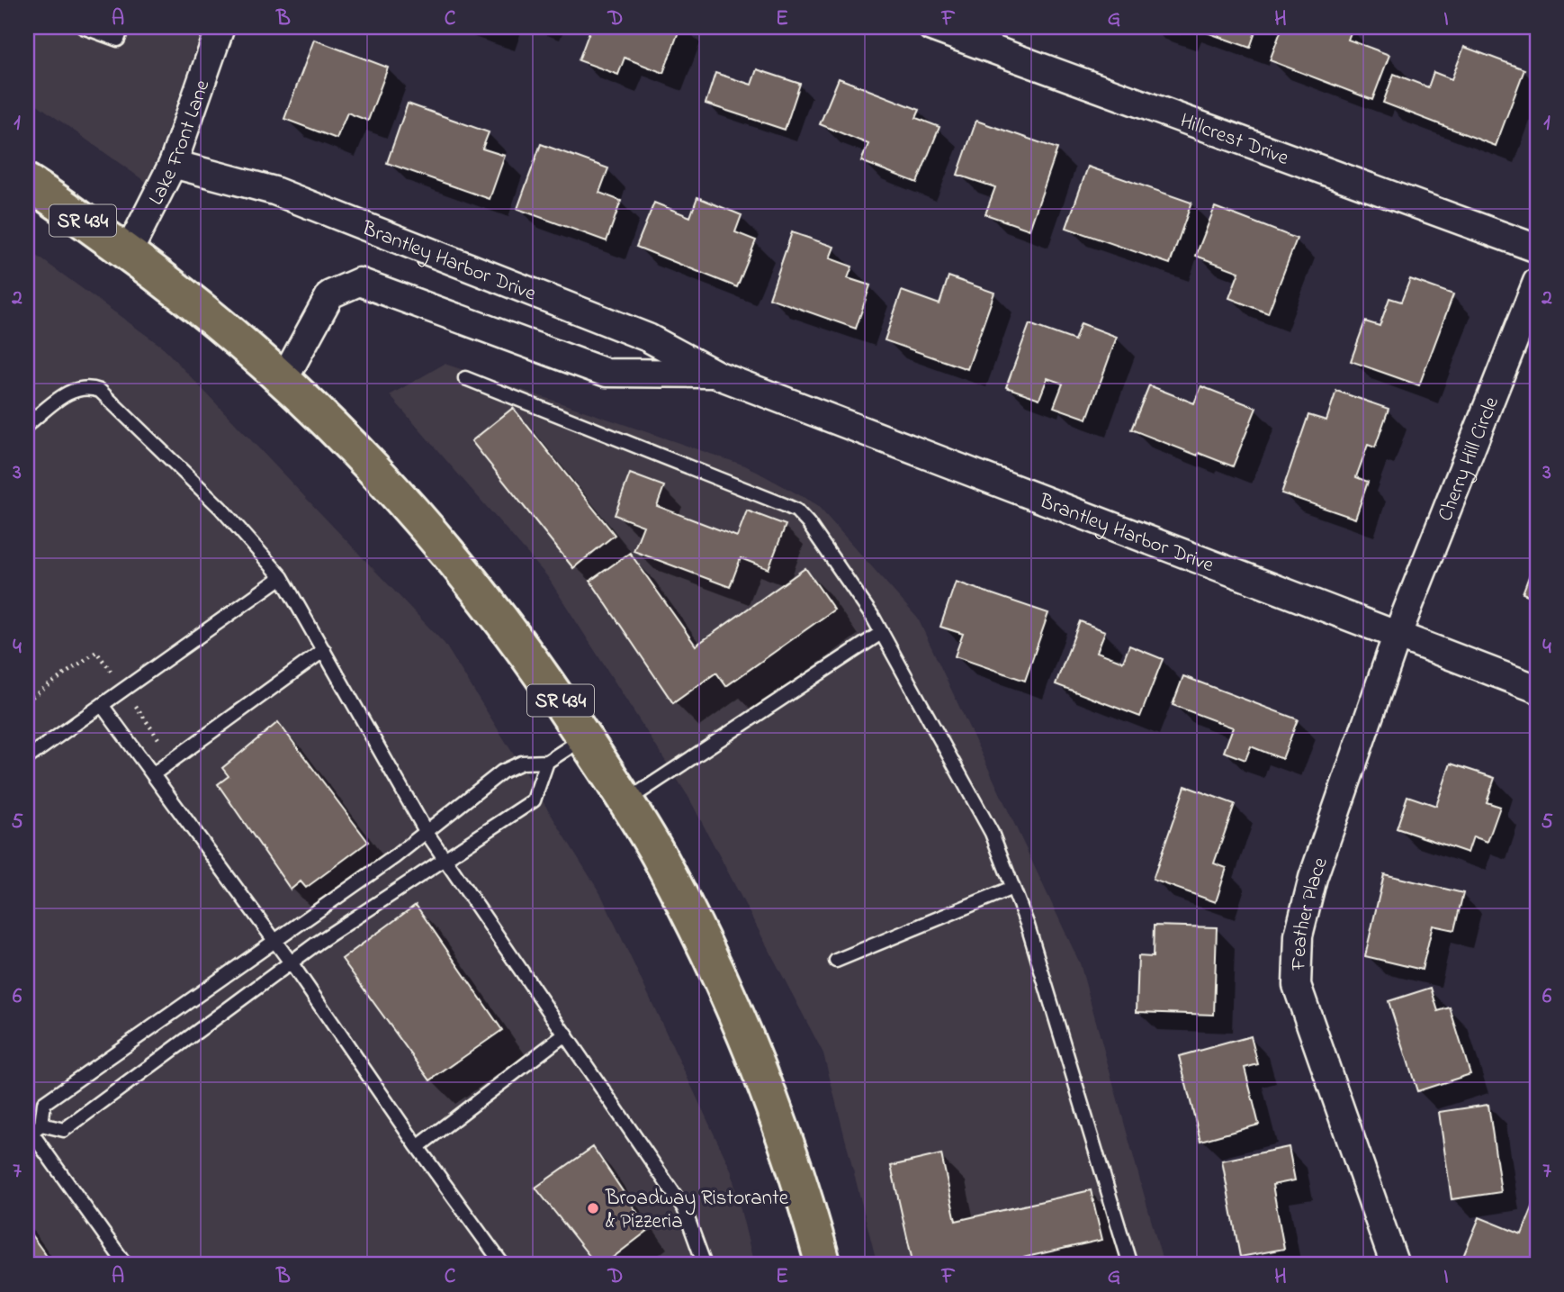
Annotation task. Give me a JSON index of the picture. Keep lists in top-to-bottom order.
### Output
{
  "streets": {
    "main road": ["SR 434"],
    "street": [
      "Hillcrest Drive",
      "Lake Front Lane",
      "Brantley Harbor Drive",
      "Cherry Hill Circle",
      "Feather Place"
    ]
  },
  "crossings": [
    ["Lake Front Lane", "SR 434"],
    ["Lake Front Lane", "Brantley Harbor Drive"],
    ["SR 434", "Brantley Harbor Drive"],
    ["Brantley Harbor Drive", "Cherry Hill Circle"],
    ["Brantley Harbor Drive", "Feather Place"],
    ["Cherry Hill Circle", "Feather Place"]
  ],
  "places": ["Broadway Ristorante & Pizzeria"],
  "grid": {
    "columns": [
      "A",
      "B",
      "C",
      "D",
      "E",
      "F",
      "G",
      "H",
      "I"
    ],
    "rows": [
      "1",
      "2",
      "3",
      "4",
      "5",
      "6",
      "7"
    ]
  }
}
